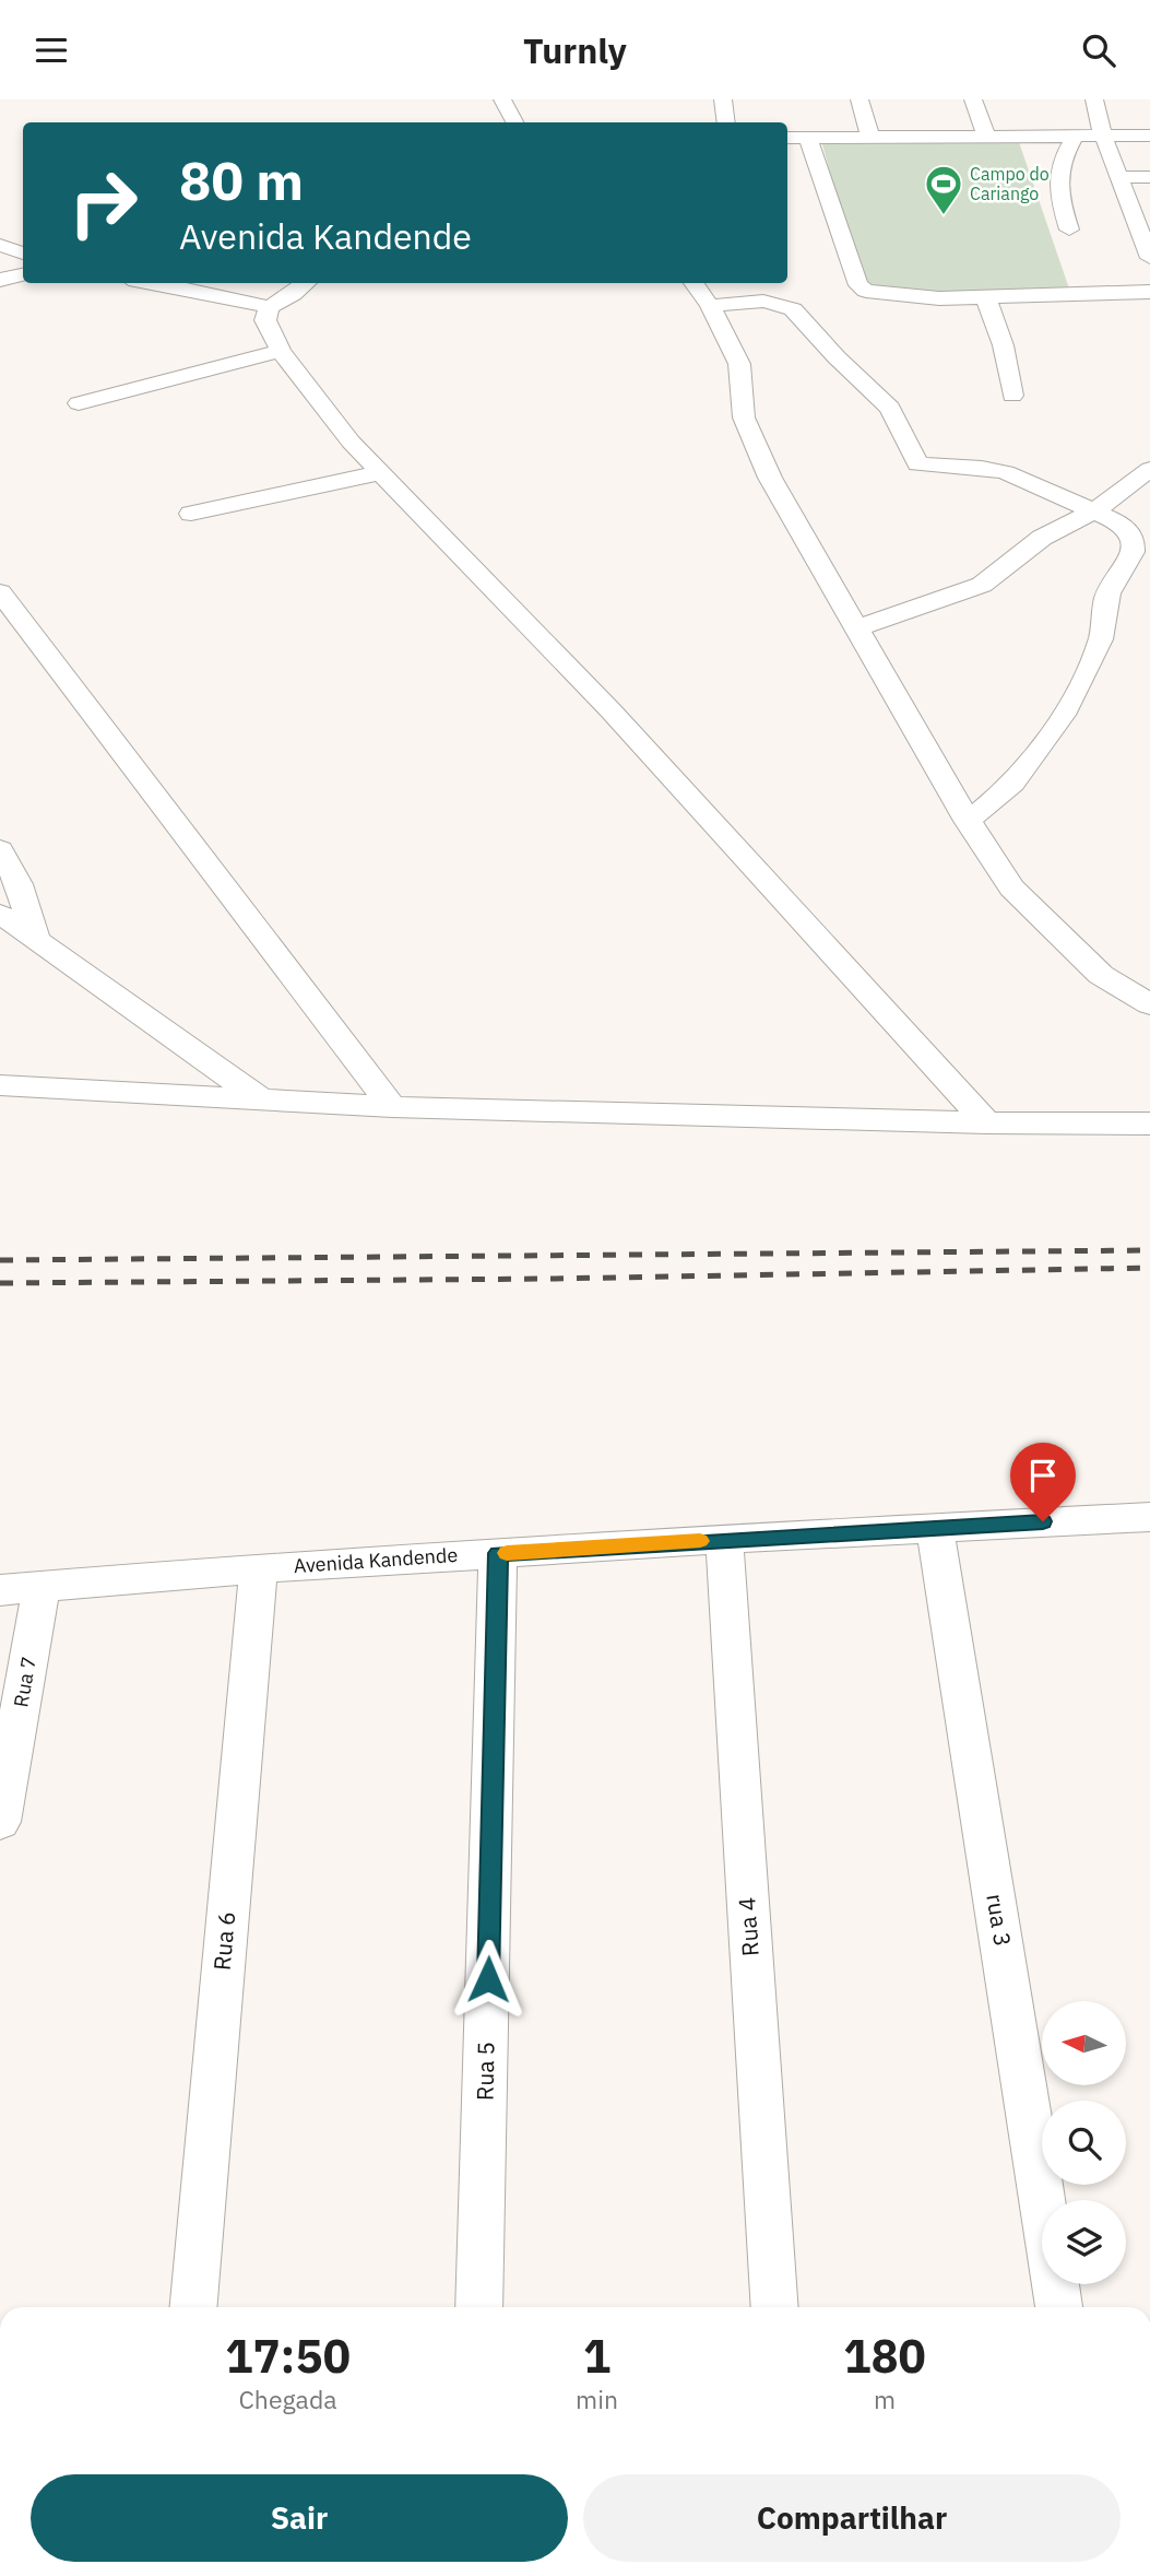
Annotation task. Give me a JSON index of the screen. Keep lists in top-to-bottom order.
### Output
{
  "streets": {
    "street": [
      "Avenida Kandende",
      "Rua 7",
      "rua 3",
      "Rua 4",
      "Rua 6",
      "Rua 5"
    ]
  },
  "crossings": [
    ["Avenida Kandende", "Rua 7"],
    ["Avenida Kandende", "rua 3"],
    ["Avenida Kandende", "Rua 4"],
    ["Avenida Kandende", "Rua 6"],
    ["Avenida Kandende", "Rua 5"]
  ],
  "places": {
    "sports": ["Campo do Cariango"]
  },
  "north": "left",
  "page": {
    "header": "Turnly",
    "turn": ["80 m", "Avenida Kandende"],
    "eta": [
      "17:50",
      "Chegada",
      "1",
      "min",
      "180",
      "m"
    ],
    "buttons": ["Sair", "Compartilhar"]
  }
}
